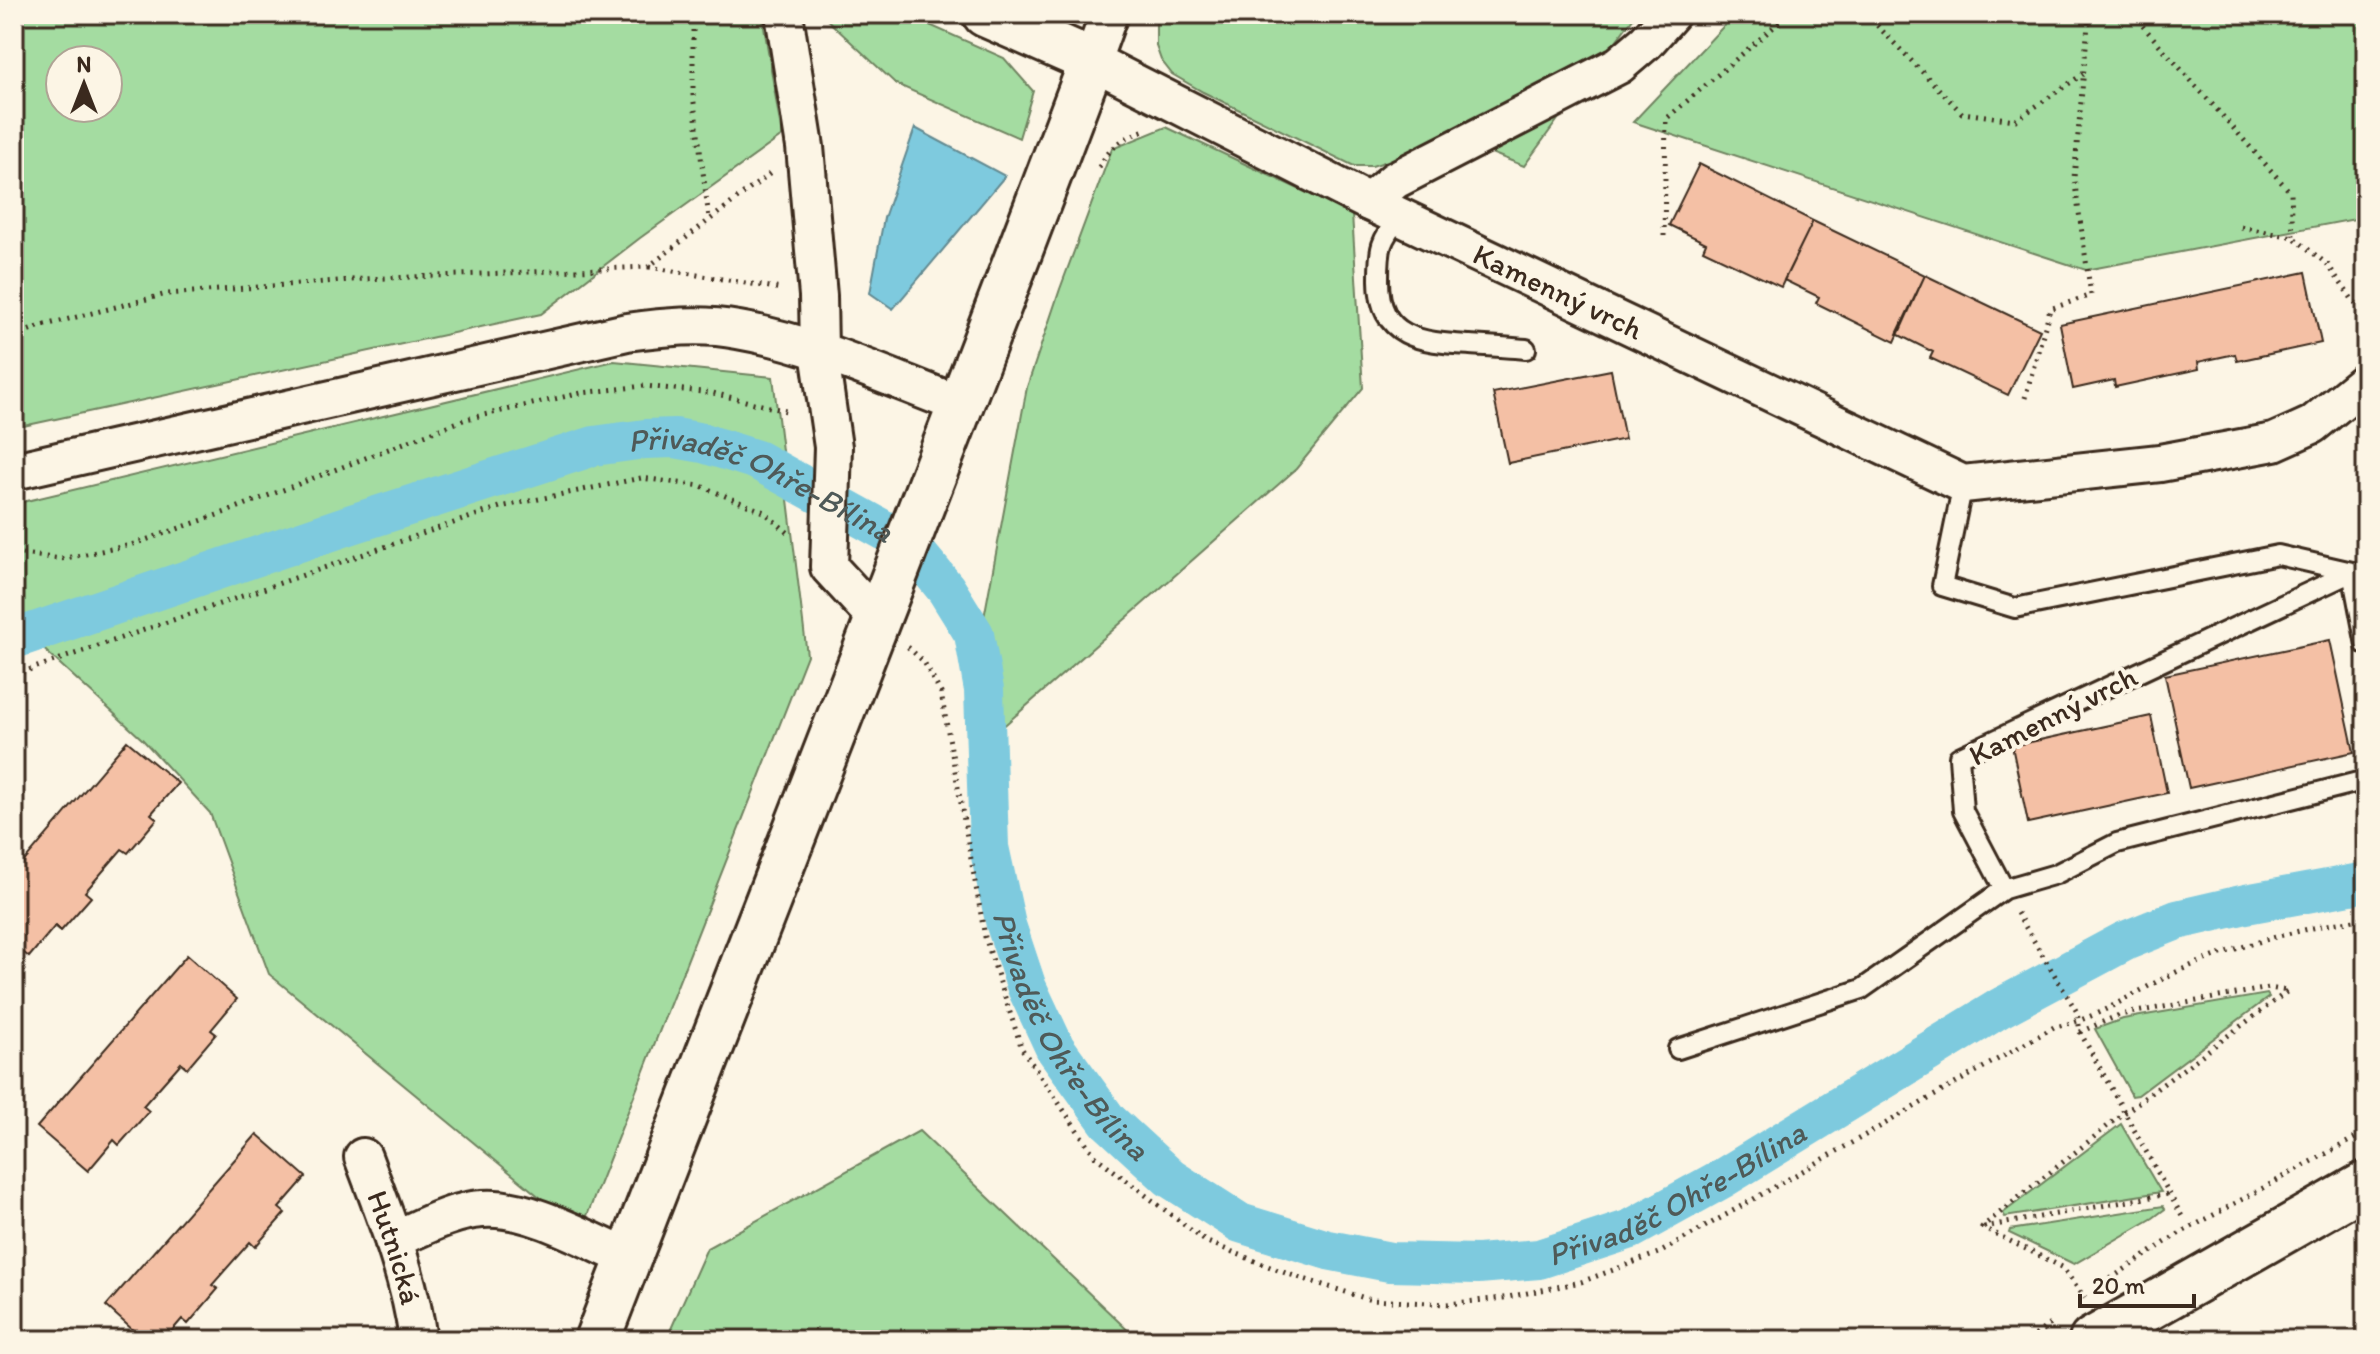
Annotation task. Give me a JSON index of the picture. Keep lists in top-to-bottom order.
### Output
{
  "streets": {
    "street": ["Kamenný vrch", "Hutnická"]
  },
  "water": ["Přivaděč Ohře-Bílina"],
  "scale_bar": "20 m",
  "north": "top"
}
